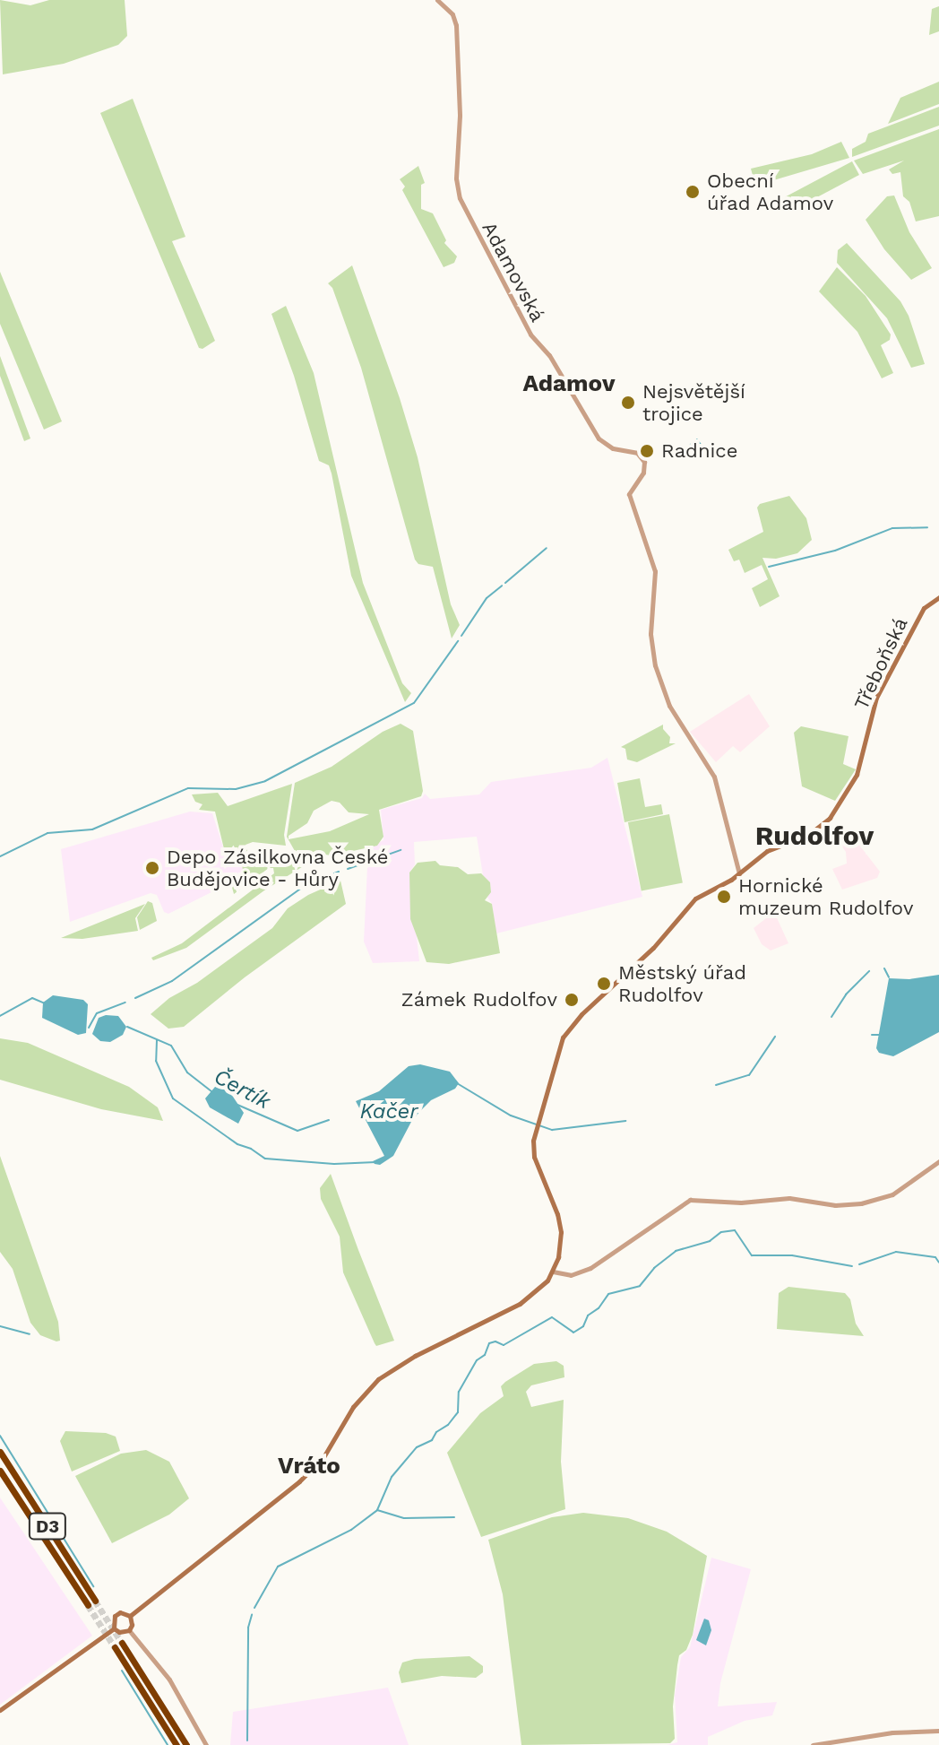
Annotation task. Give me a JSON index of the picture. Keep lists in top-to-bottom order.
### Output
{
  "streets": {
    "highway": ["D3"],
    "main road": ["Třeboňská"],
    "street": ["Adamovská"]
  },
  "crossings": [
    ["Adamovská", "Třeboňská"]
  ],
  "districts": ["Adamov", "Rudolfov", "Vráto"],
  "water": ["Čertík", "Kačer"],
  "places": [
    "Obecní úřad Adamov",
    "Nejsvětější trojice",
    "Radnice",
    "Depo Zásilkovna České Budějovice - Hůry",
    "Hornické muzeum Rudolfov",
    "Městský úřad Rudolfov",
    "Zámek Rudolfov"
  ]
}
